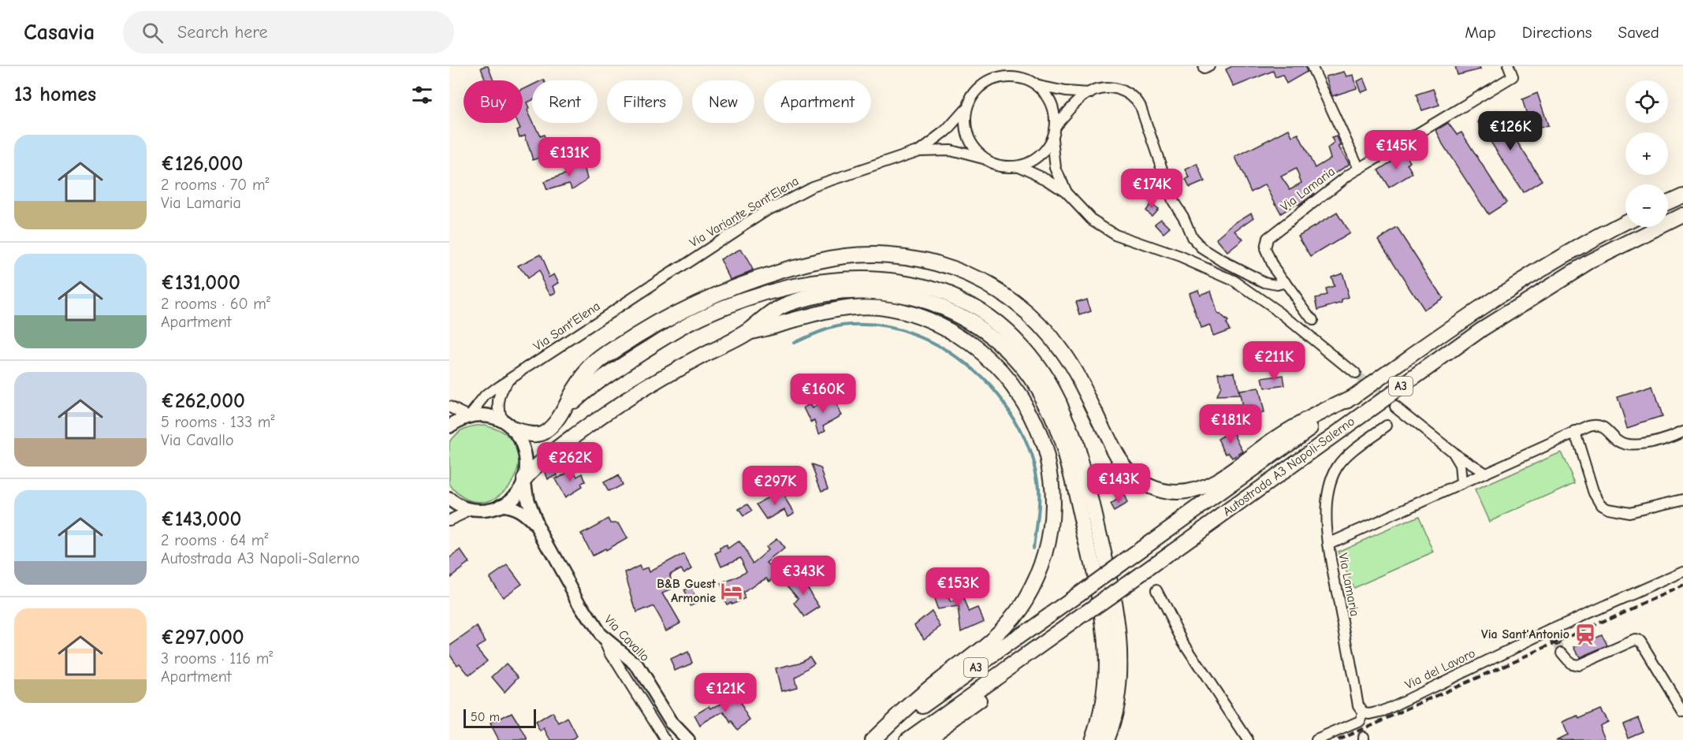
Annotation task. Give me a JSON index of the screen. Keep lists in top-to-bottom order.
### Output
{
  "streets": {
    "highway": ["A3", "Autostrada A3 Napoli-Salerno"],
    "main road": ["Via Cavallo"],
    "street": [
      "Via Lamaria",
      "Via Variante Sant'Elena",
      "Via Sant'Elena",
      "Via del Lavoro"
    ]
  },
  "crossings": [
    ["Via Lamaria", "Via del Lavoro"],
    ["Via Variante Sant'Elena", "Via Sant'Elena"]
  ],
  "places": {
    "hotel": ["B&B Guest Armonie"],
    "station": ["Via Sant'Antonio"]
  },
  "scale_bar": "50 m",
  "page": {
    "header": "Casavia",
    "search": "Search here",
    "nav": ["Map", "Directions", "Saved"],
    "heading": "13 homes",
    "map_buttons": ["+", "−"],
    "chip": [
      "Buy",
      "Rent",
      "Filters",
      "New",
      "Apartment"
    ],
    "price": [
      "€126K",
      "€145K",
      "€131K",
      "€174K",
      "€211K",
      "€160K",
      "€181K",
      "€262K",
      "€143K",
      "€297K",
      "€343K",
      "€153K",
      "€121K"
    ],
    "list": [
      {
        "name": "€126,000",
        "note": "2 rooms · 70 m² · Via Lamaria"
      },
      {
        "name": "€131,000",
        "note": "2 rooms · 60 m² · Apartment"
      },
      {
        "name": "€262,000",
        "note": "5 rooms · 133 m² · Via Cavallo"
      },
      {
        "name": "€143,000",
        "note": "2 rooms · 64 m² · Autostrada A3 Napoli-Salerno"
      },
      {
        "name": "€297,000",
        "note": "3 rooms · 116 m² · Apartment"
      }
    ],
    "scale": "50 m"
  }
}
